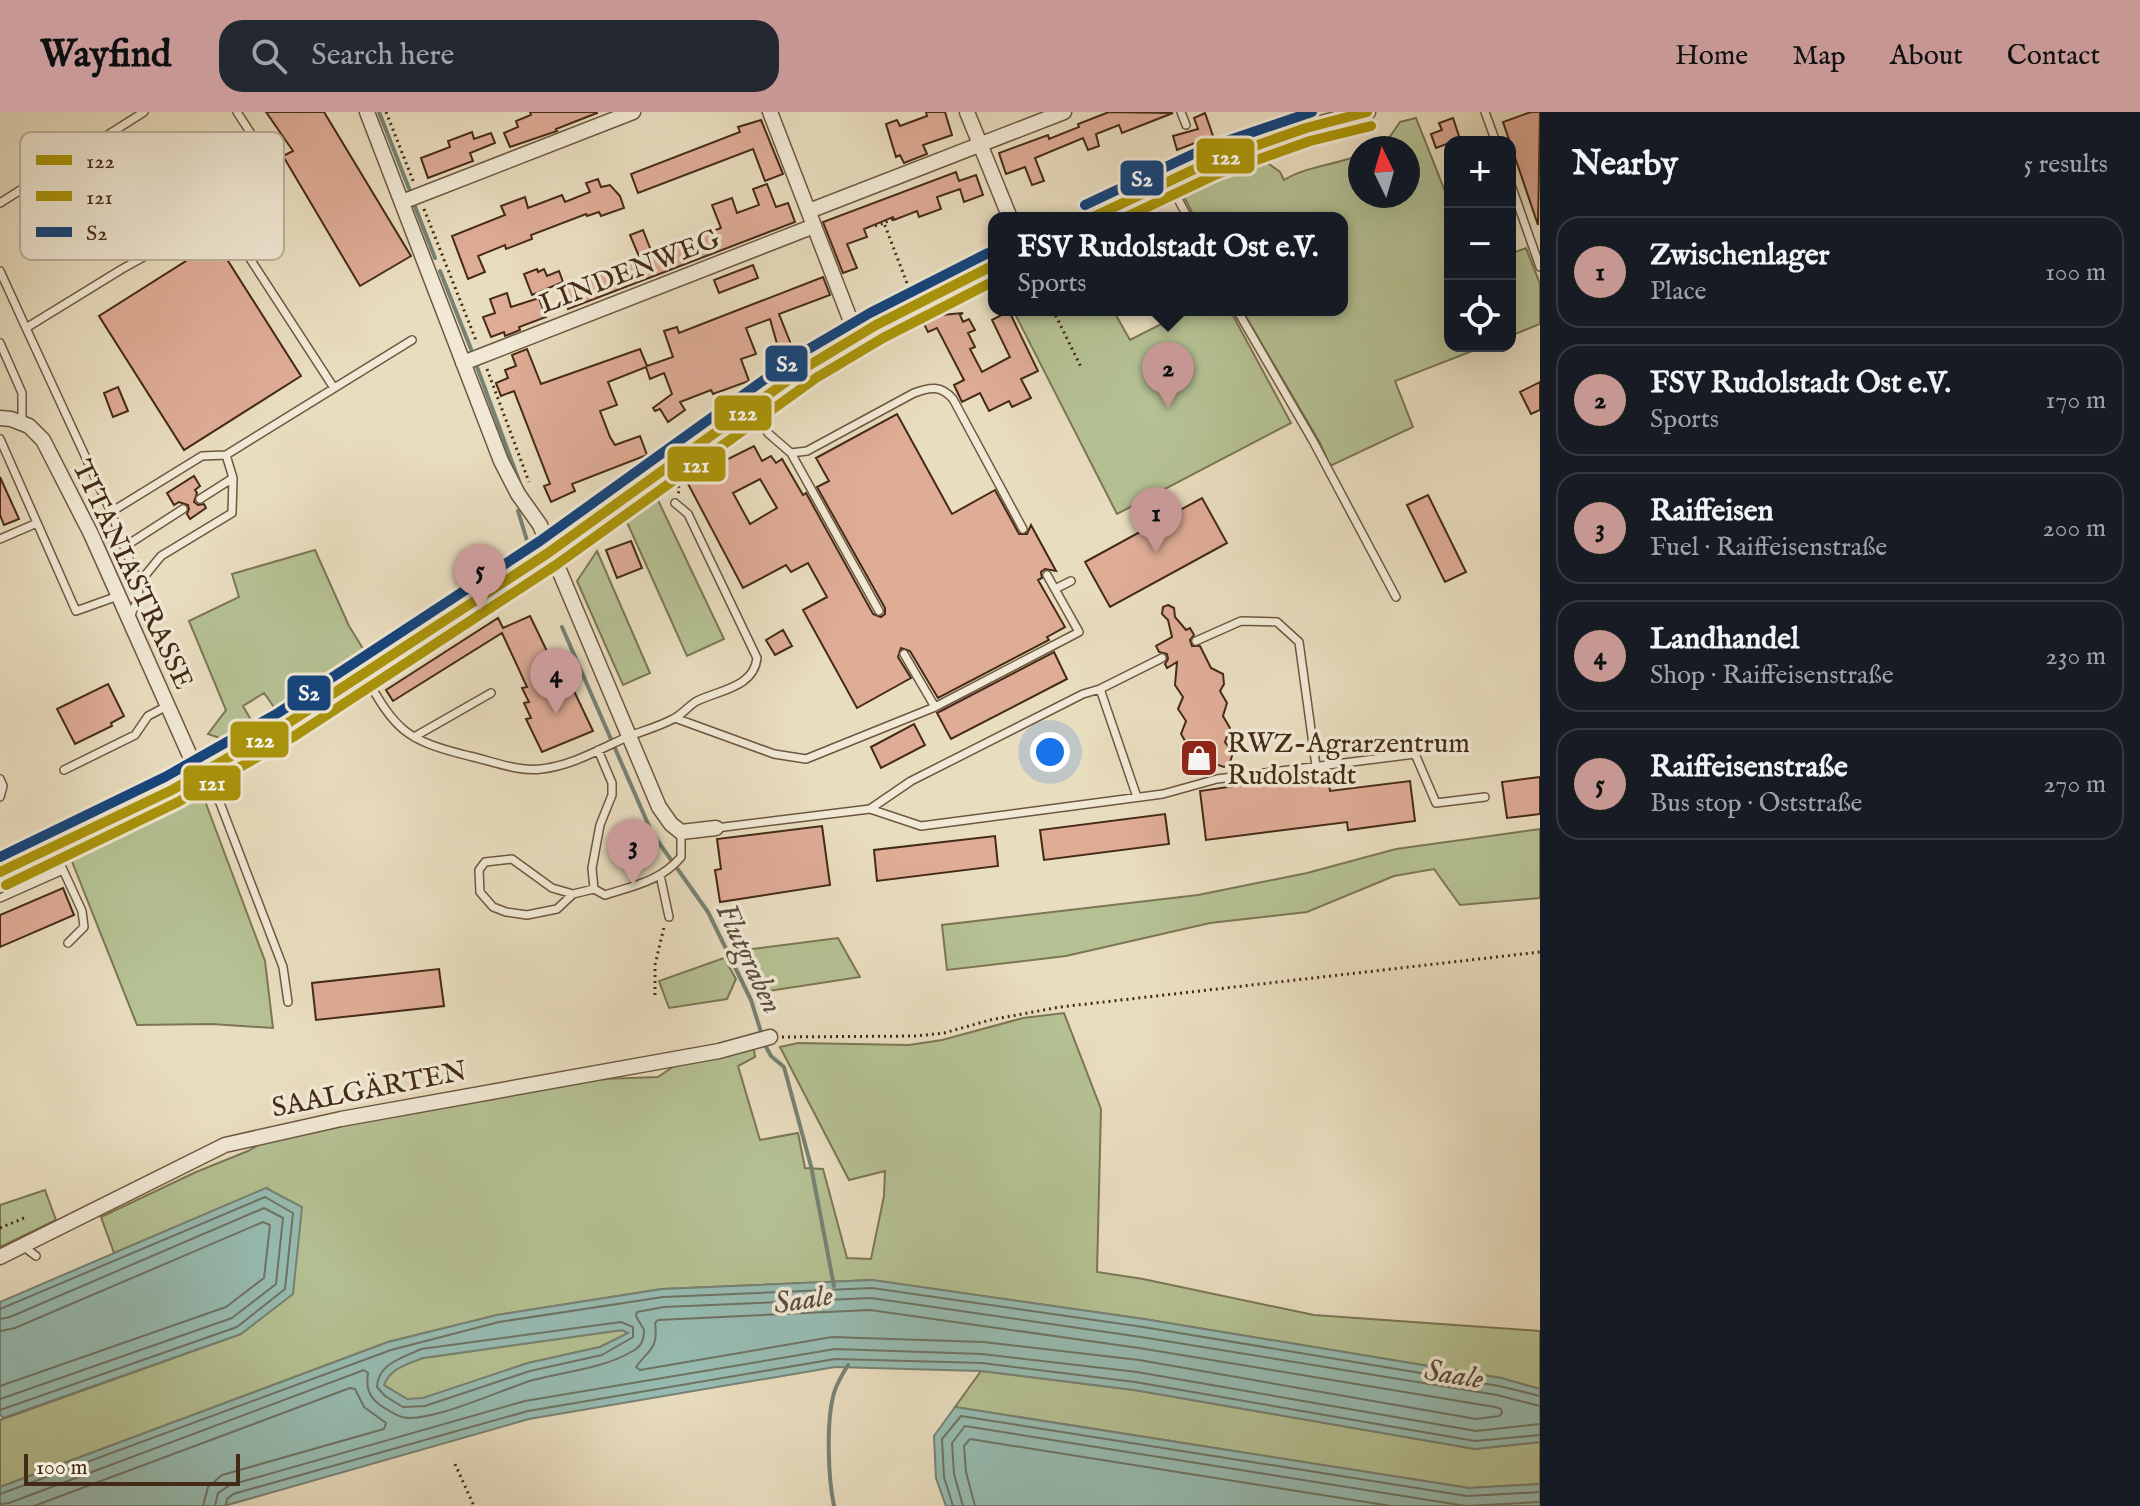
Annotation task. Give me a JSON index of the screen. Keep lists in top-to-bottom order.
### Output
{
  "streets": {
    "street": ["LINDENWEG", "TITANIASTRASSE", "SAALGÄRTEN"]
  },
  "water": ["Flutgraben", "Saale"],
  "places": {
    "shop": ["RWZ-Agrarzentrum Rudolstadt"]
  },
  "lines": ["transit line 122", "transit line S2", "transit line 121"],
  "legend": ["122", "121", "S2"],
  "scale_bar": "100 m",
  "north": "top",
  "page": {
    "header": "Wayfind",
    "search": "Search here",
    "nav": [
      "Home",
      "Map",
      "About",
      "Contact"
    ],
    "heading": ["Nearby", "5 results"],
    "map_buttons": ["+", "−"],
    "popup": ["FSV Rudolstadt Ost e.V.", "Sports"],
    "list": [
      {
        "mark": "1",
        "name": "Zwischenlager",
        "note": "Place",
        "value": "100 m"
      },
      {
        "mark": "2",
        "name": "FSV Rudolstadt Ost e.V.",
        "note": "Sports",
        "value": "170 m"
      },
      {
        "mark": "3",
        "name": "Raiffeisen",
        "note": "Fuel · Raiffeisenstraße",
        "value": "200 m"
      },
      {
        "mark": "4",
        "name": "Landhandel",
        "note": "Shop · Raiffeisenstraße",
        "value": "230 m"
      },
      {
        "mark": "5",
        "name": "Raiffeisenstraße",
        "note": "Bus stop · Oststraße",
        "value": "270 m"
      }
    ],
    "pins": [
      "2",
      "1",
      "5",
      "4",
      "3"
    ],
    "scale": "100 m"
  }
}
